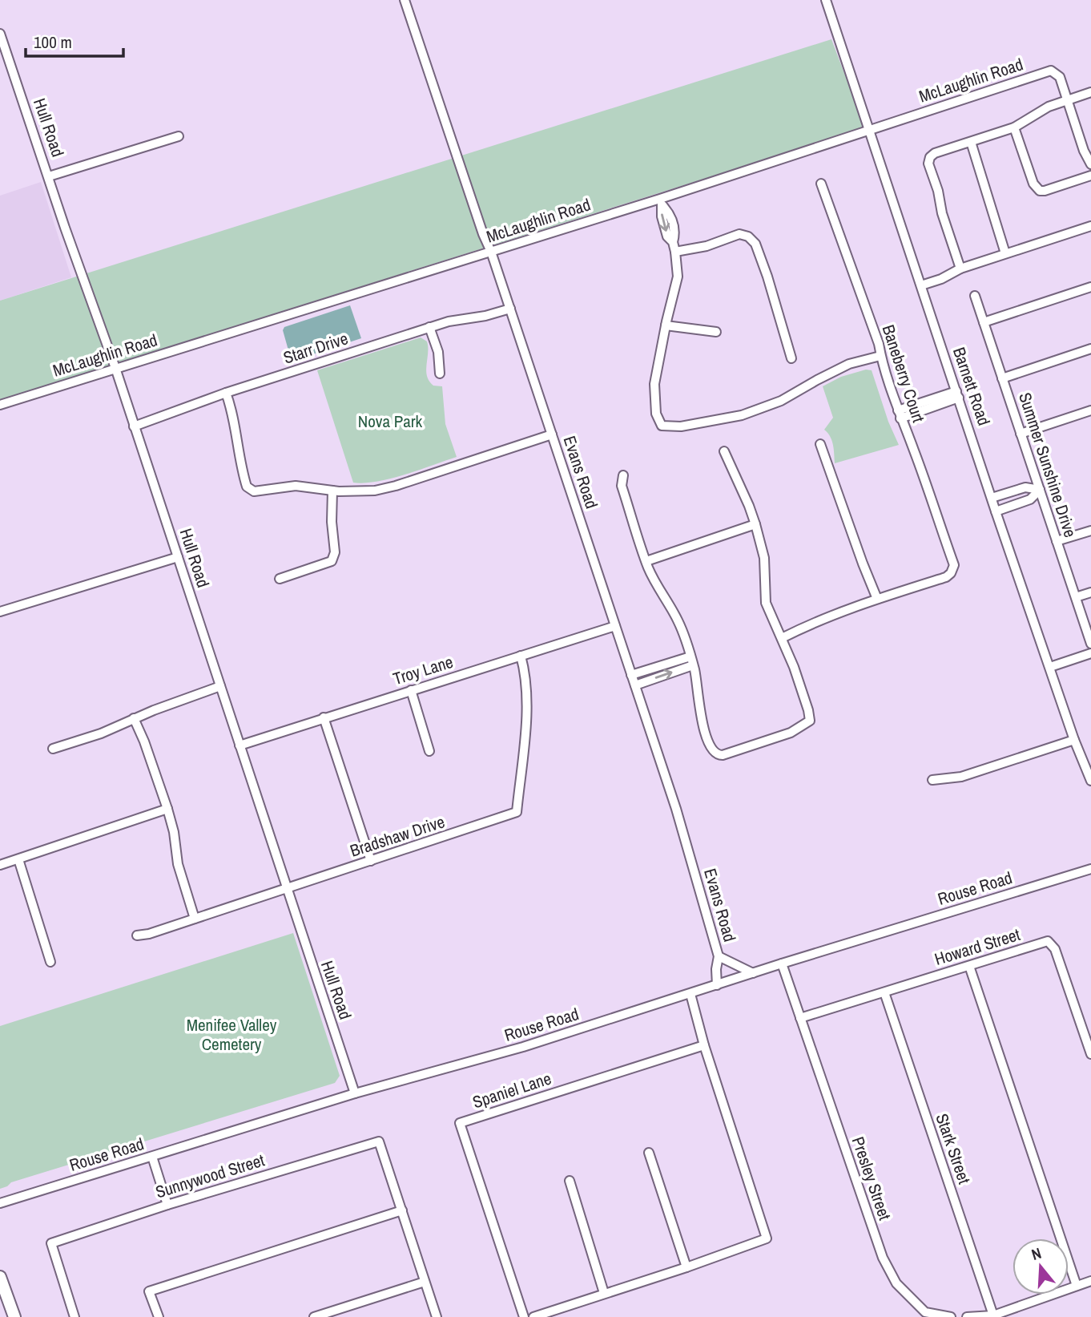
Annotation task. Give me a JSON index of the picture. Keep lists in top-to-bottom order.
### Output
{
  "streets": {
    "street": [
      "McLaughlin Road",
      "Hull Road",
      "Starr Drive",
      "Baneberry Court",
      "Barnett Road",
      "Summer Sunshine Drive",
      "Evans Road",
      "Troy Lane",
      "Bradshaw Drive",
      "Rouse Road",
      "Howard Street",
      "Spaniel Lane",
      "Stark Street",
      "Sunnywood Street",
      "Presley Street"
    ]
  },
  "crossings": [
    ["McLaughlin Road", "Hull Road"],
    ["McLaughlin Road", "Barnett Road"],
    ["McLaughlin Road", "Evans Road"],
    ["Hull Road", "Starr Drive"],
    ["Hull Road", "Troy Lane"],
    ["Hull Road", "Bradshaw Drive"],
    ["Hull Road", "Rouse Road"],
    ["Starr Drive", "Evans Road"],
    ["Evans Road", "Troy Lane"],
    ["Evans Road", "Rouse Road"],
    ["Troy Lane", "Bradshaw Drive"],
    ["Rouse Road", "Presley Street"],
    ["Howard Street", "Stark Street"],
    ["Howard Street", "Presley Street"]
  ],
  "parks": ["Nova Park", "Menifee Valley Cemetery"],
  "scale_bar": "100 m",
  "north": "top"
}
